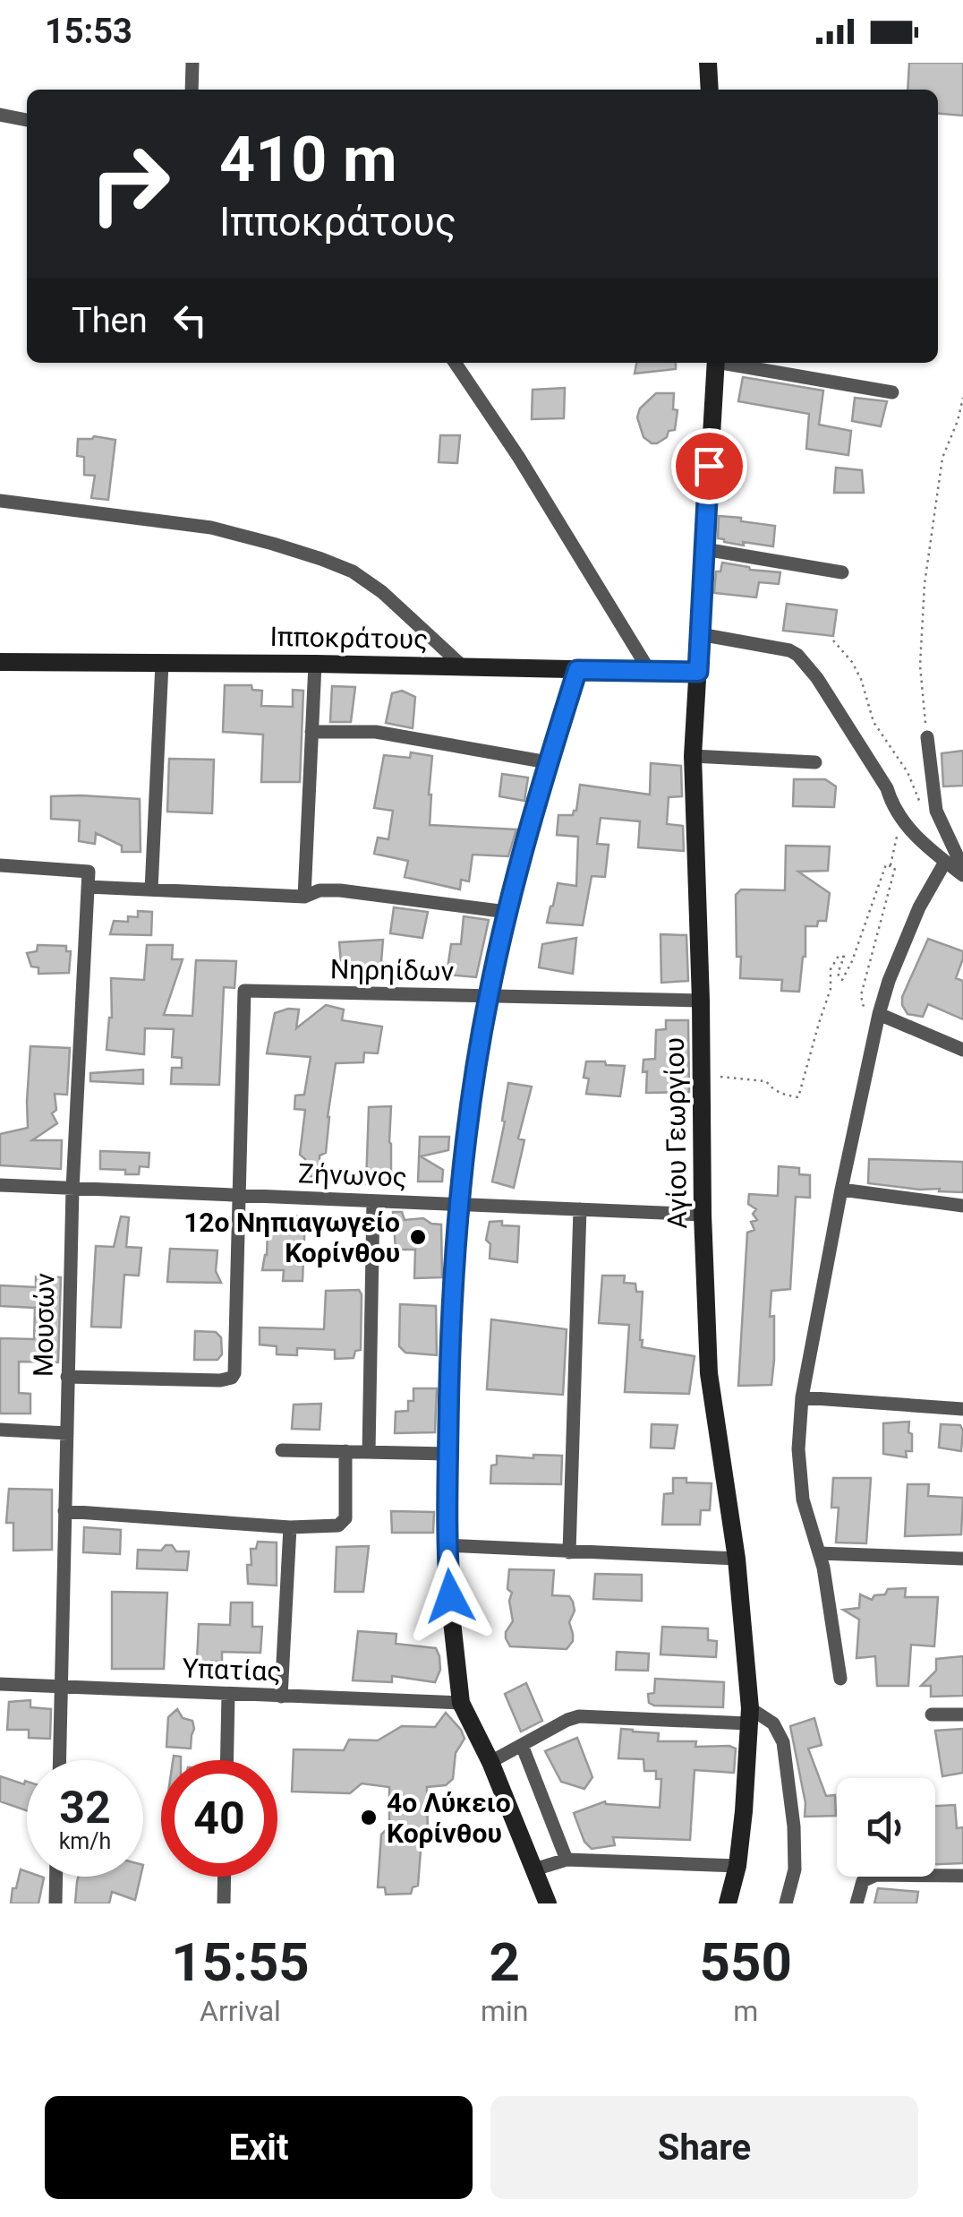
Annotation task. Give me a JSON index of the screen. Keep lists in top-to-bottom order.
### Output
{
  "streets": {
    "street": [
      "Ιπποκράτους",
      "Νηρηίδων",
      "Αγίου Γεωργίου",
      "Ζήνωνος",
      "Μουσών",
      "Υπατίας"
    ]
  },
  "crossings": [
    ["Ιπποκράτους", "Αγίου Γεωργίου"],
    ["Νηρηίδων", "Αγίου Γεωργίου"],
    ["Νηρηίδων", "Ζήνωνος"],
    ["Αγίου Γεωργίου", "Ζήνωνος"],
    ["Ζήνωνος", "Μουσών"],
    ["Μουσών", "Υπατίας"]
  ],
  "places": ["12ο Νηπιαγωγείο Κορίνθου", "4ο Λύκειο Κορίνθου"],
  "page": {
    "status": "15:53",
    "turn": ["410 m", "Ιπποκράτους"],
    "then": "Then",
    "speed": "32 km/h",
    "limit": "40",
    "eta": [
      "15:55",
      "Arrival",
      "2",
      "min",
      "550",
      "m"
    ],
    "buttons": ["Exit", "Share"]
  }
}
